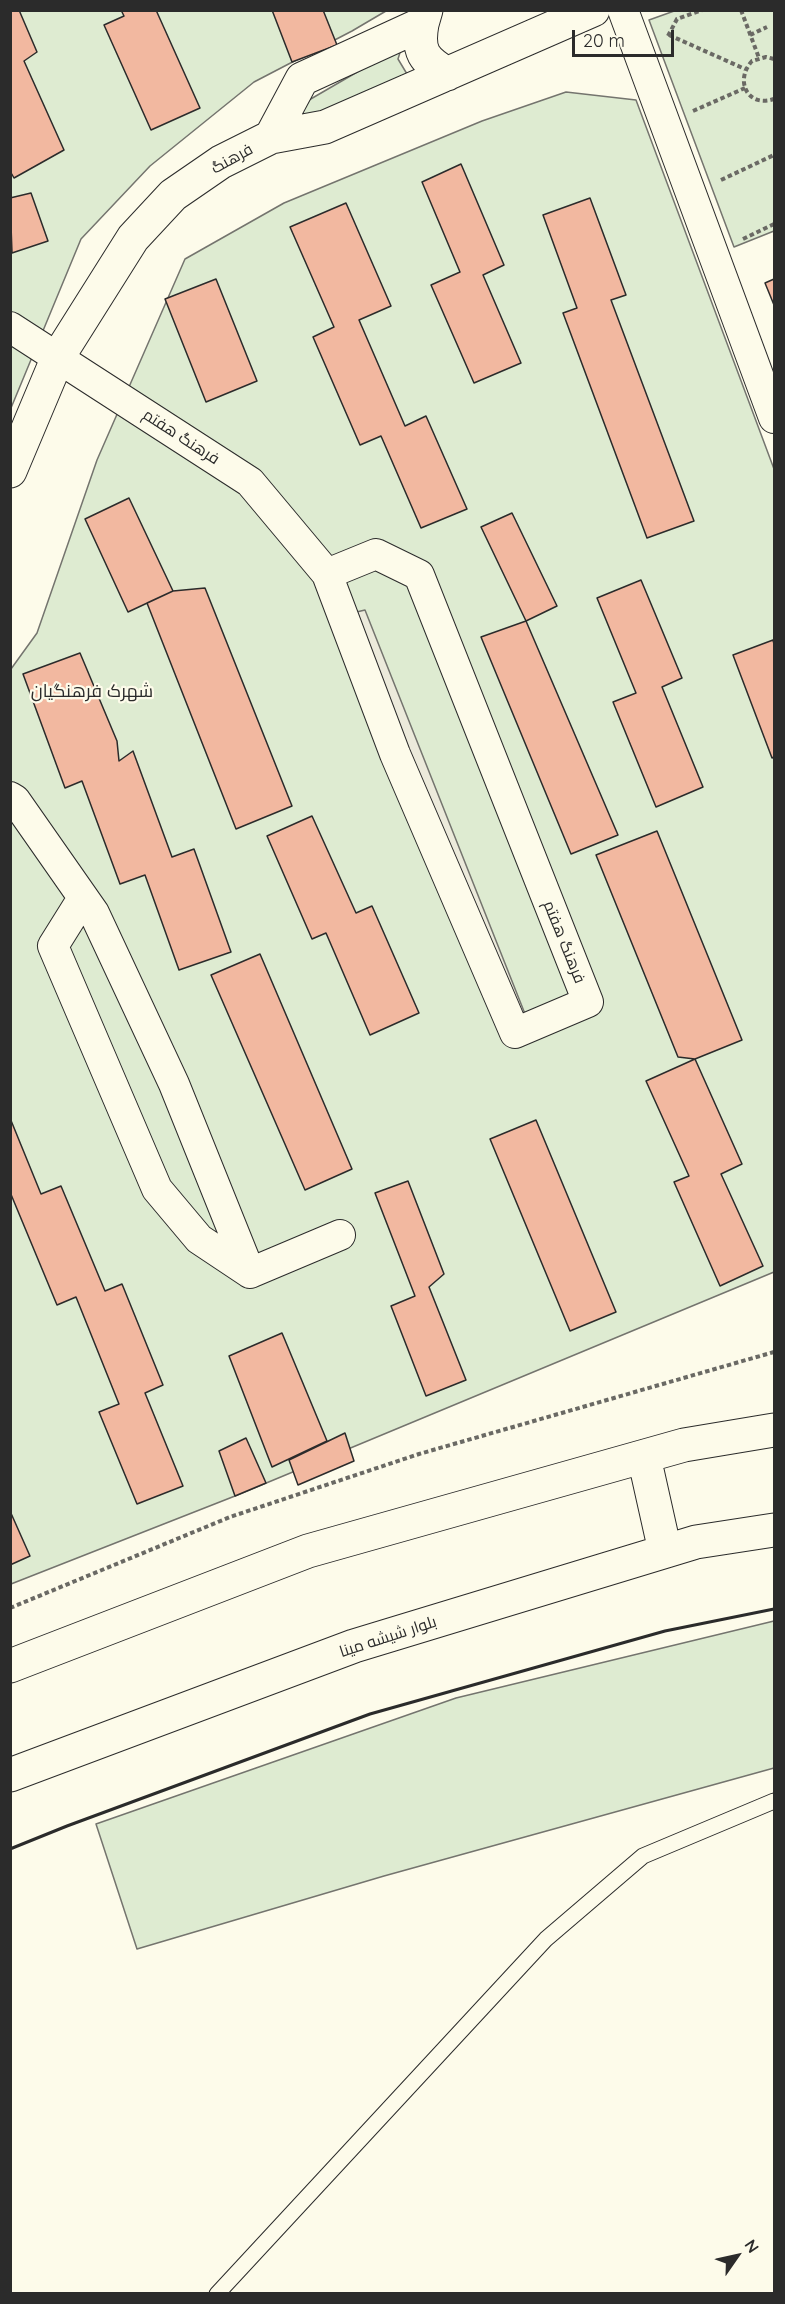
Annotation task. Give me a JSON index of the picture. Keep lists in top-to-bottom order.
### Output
{
  "streets": {
    "main road": ["فرهنگ", "بلوار شیشه مینا"],
    "street": ["فرهنگ هفتم"]
  },
  "crossings": [
    ["فرهنگ", "فرهنگ هفتم"]
  ],
  "districts": ["شهرک فرهنگیان"],
  "scale_bar": "20 m",
  "north": "top right"
}
